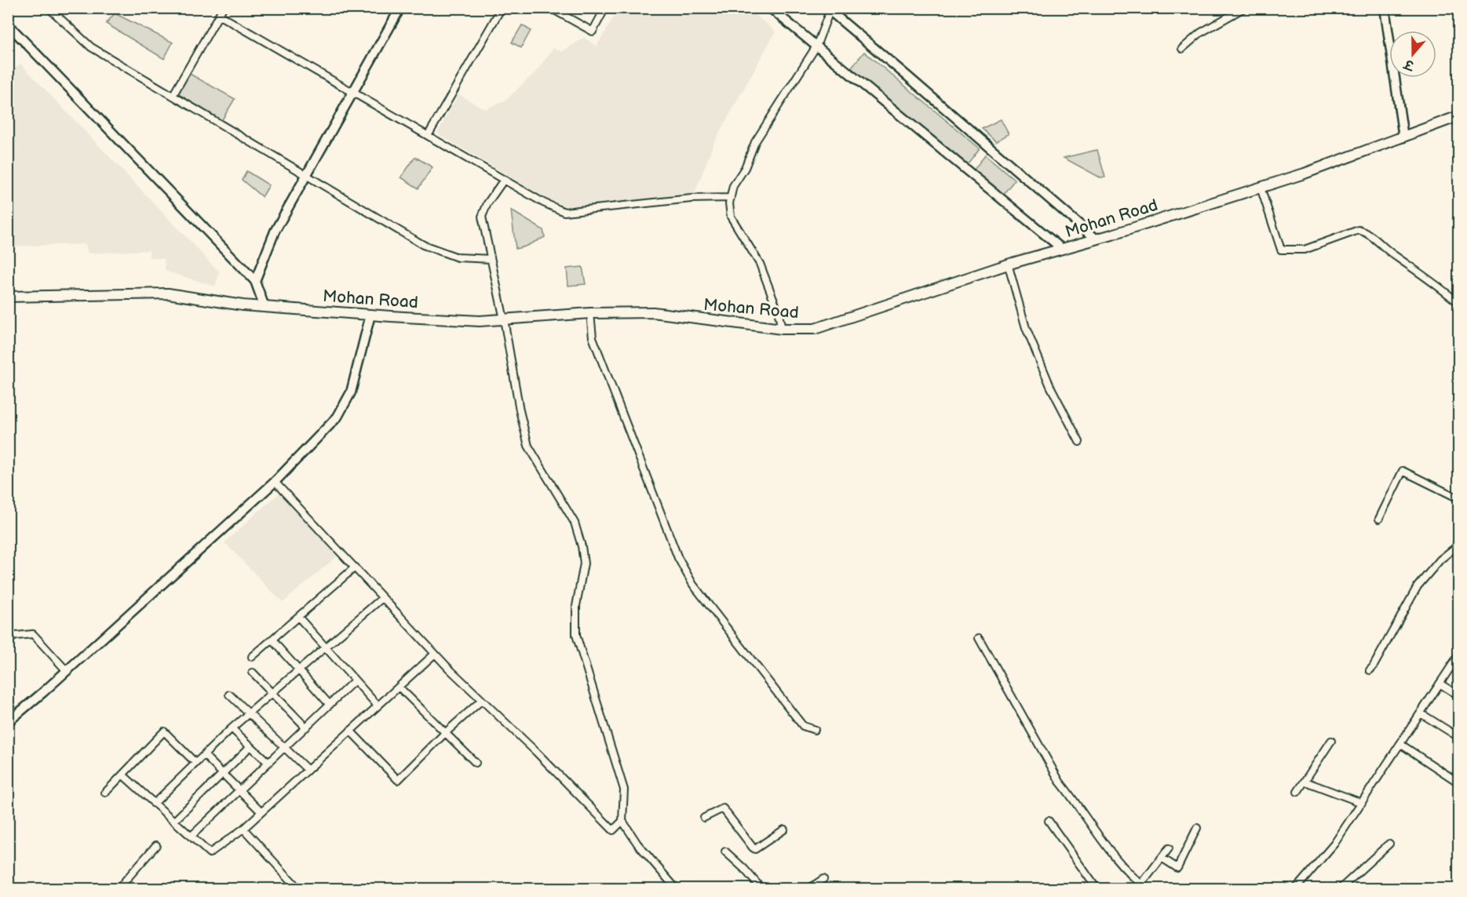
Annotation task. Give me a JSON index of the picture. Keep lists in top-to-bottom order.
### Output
{
  "streets": {
    "main road": ["Mohan Road"]
  },
  "north": "bottom"
}
